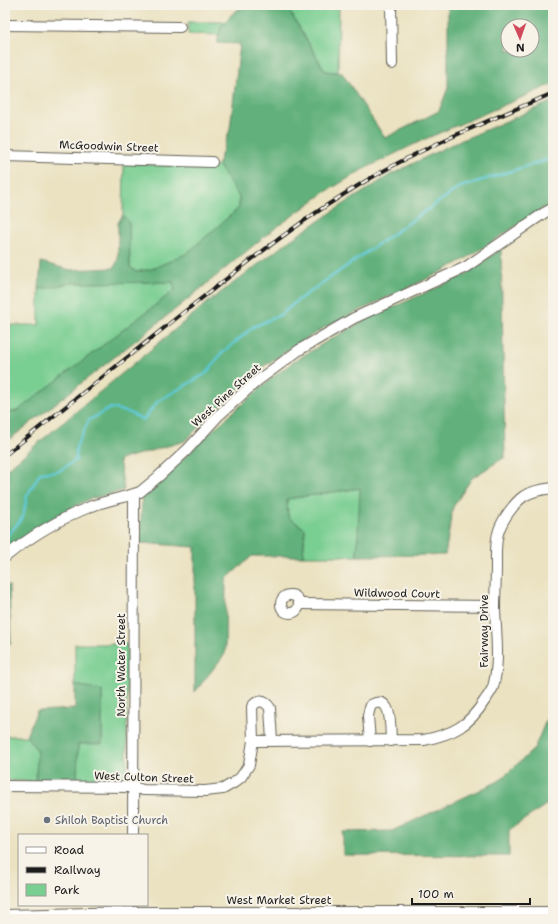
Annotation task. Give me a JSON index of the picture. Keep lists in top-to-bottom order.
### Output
{
  "streets": {
    "street": [
      "McGoodwin Street",
      "West Pine Street",
      "Wildwood Court",
      "Fairway Drive",
      "North Water Street",
      "West Culton Street",
      "West Market Street"
    ]
  },
  "crossings": [
    ["West Pine Street", "North Water Street"],
    ["Wildwood Court", "Fairway Drive"],
    ["Fairway Drive", "West Culton Street"],
    ["North Water Street", "West Culton Street"]
  ],
  "places": ["Shiloh Baptist Church"],
  "legend": ["Road", "Railway", "Park"],
  "scale_bar": "100 m",
  "north": "bottom"
}
